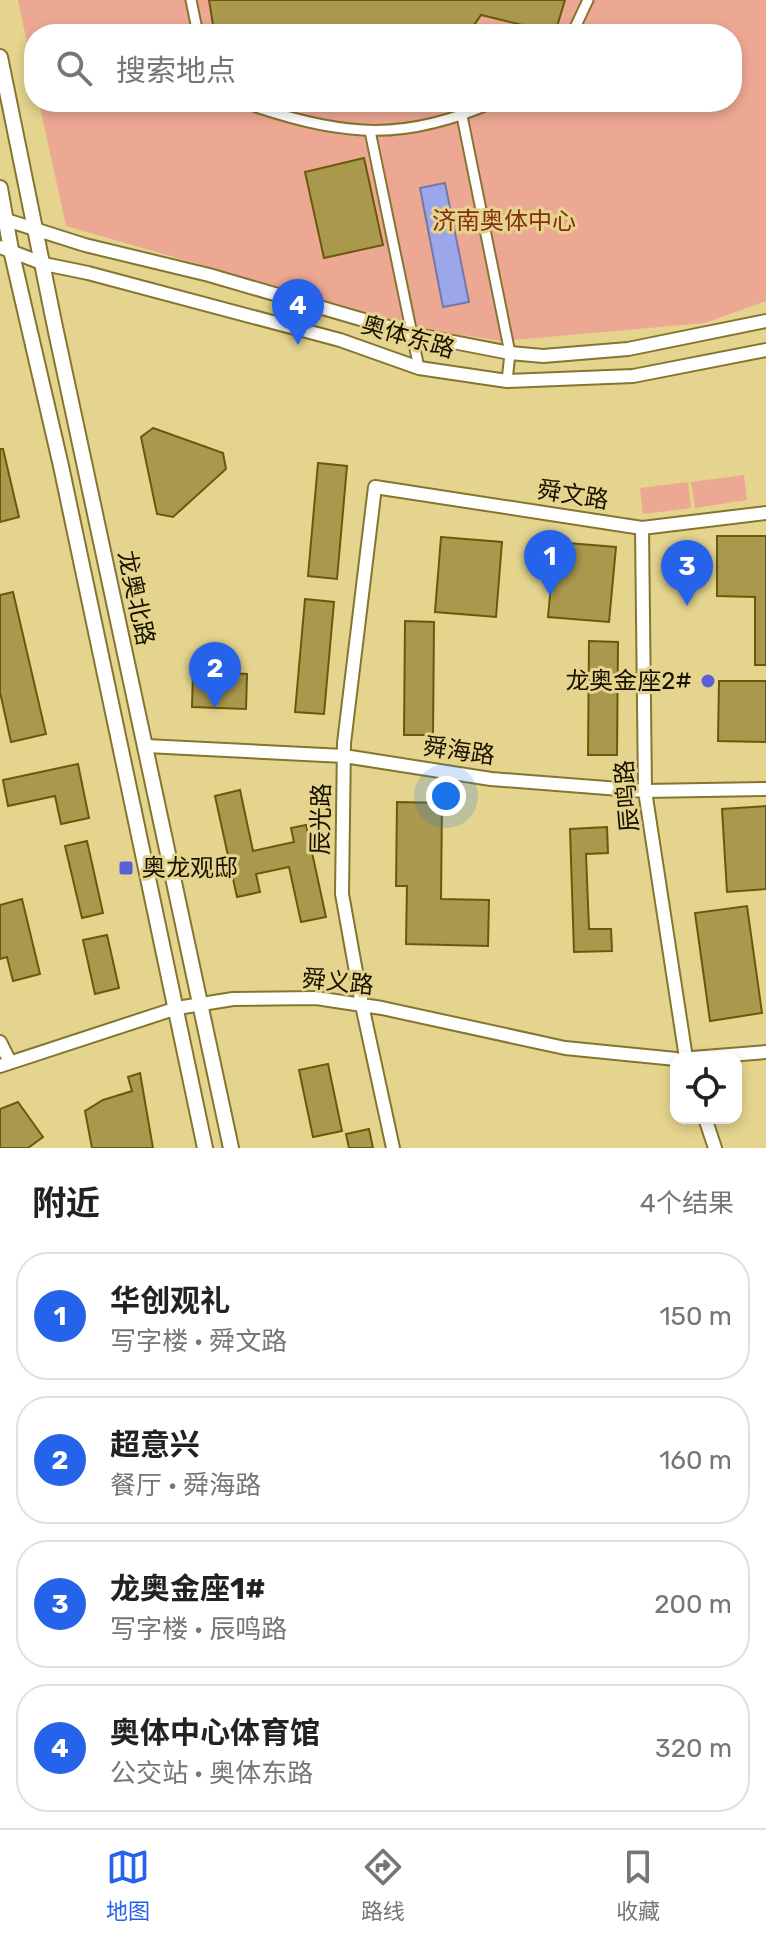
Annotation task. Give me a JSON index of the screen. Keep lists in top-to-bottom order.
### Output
{
  "streets": {
    "main road": ["龙奥北路"],
    "street": [
      "奥体东路",
      "舜文路",
      "舜海路",
      "辰鸣路",
      "辰光路",
      "舜义路"
    ]
  },
  "crossings": [
    ["奥体东路", "龙奥北路"],
    ["舜文路", "辰鸣路"],
    ["舜文路", "辰光路"],
    ["龙奥北路", "舜海路"],
    ["龙奥北路", "舜义路"],
    ["舜海路", "辰鸣路"],
    ["舜海路", "辰光路"],
    ["辰光路", "舜义路"]
  ],
  "parks": ["济南奥体中心"],
  "places": {
    "other": ["龙奥金座2#"],
    "transit": ["奥龙观邸"]
  },
  "page": {
    "search": "搜索地点",
    "pins": [
      "4",
      "1",
      "3",
      "2"
    ],
    "heading": ["附近", "4个结果"],
    "list": [
      {
        "mark": "1",
        "name": "华创观礼",
        "note": "写字楼 · 舜文路",
        "value": "150 m"
      },
      {
        "mark": "2",
        "name": "超意兴",
        "note": "餐厅 · 舜海路",
        "value": "160 m"
      },
      {
        "mark": "3",
        "name": "龙奥金座1#",
        "note": "写字楼 · 辰鸣路",
        "value": "200 m"
      },
      {
        "mark": "4",
        "name": "奥体中心体育馆",
        "note": "公交站 · 奥体东路",
        "value": "320 m"
      }
    ],
    "nav": ["地图", "路线", "收藏"]
  }
}
